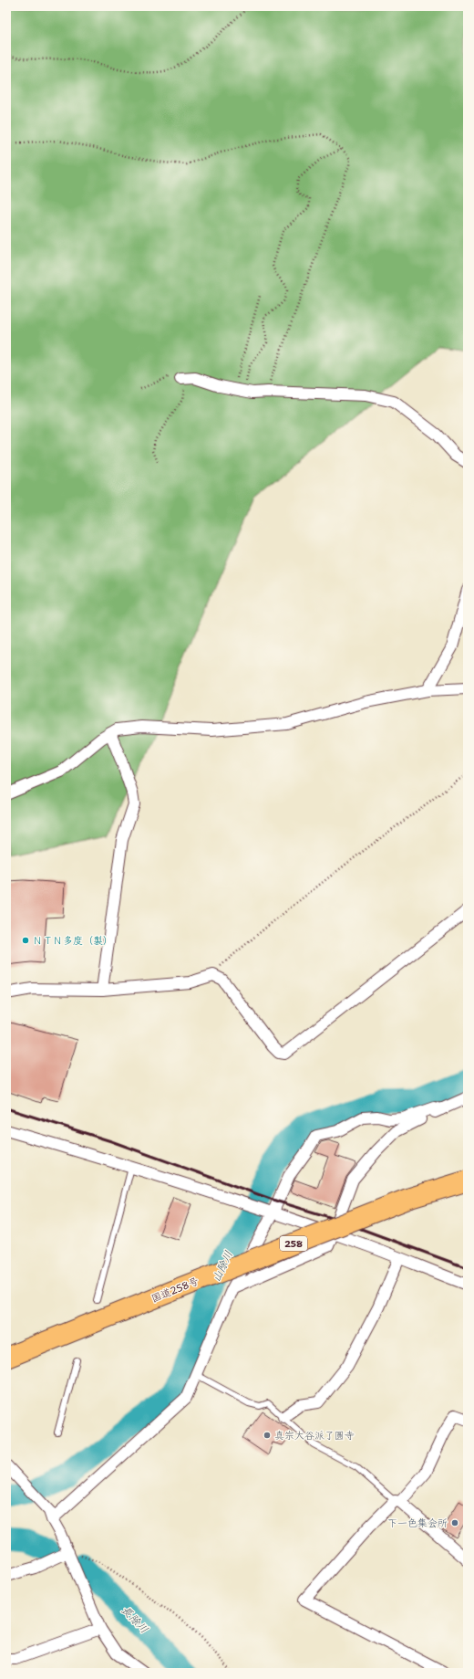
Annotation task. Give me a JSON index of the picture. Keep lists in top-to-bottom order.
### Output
{
  "streets": {
    "highway": ["258", "国道258号"]
  },
  "water": ["山除川", "長除川"],
  "places": ["ＮＴＮ多度（製）", "真宗大谷派了圓寺", "下一色集会所"]
}
